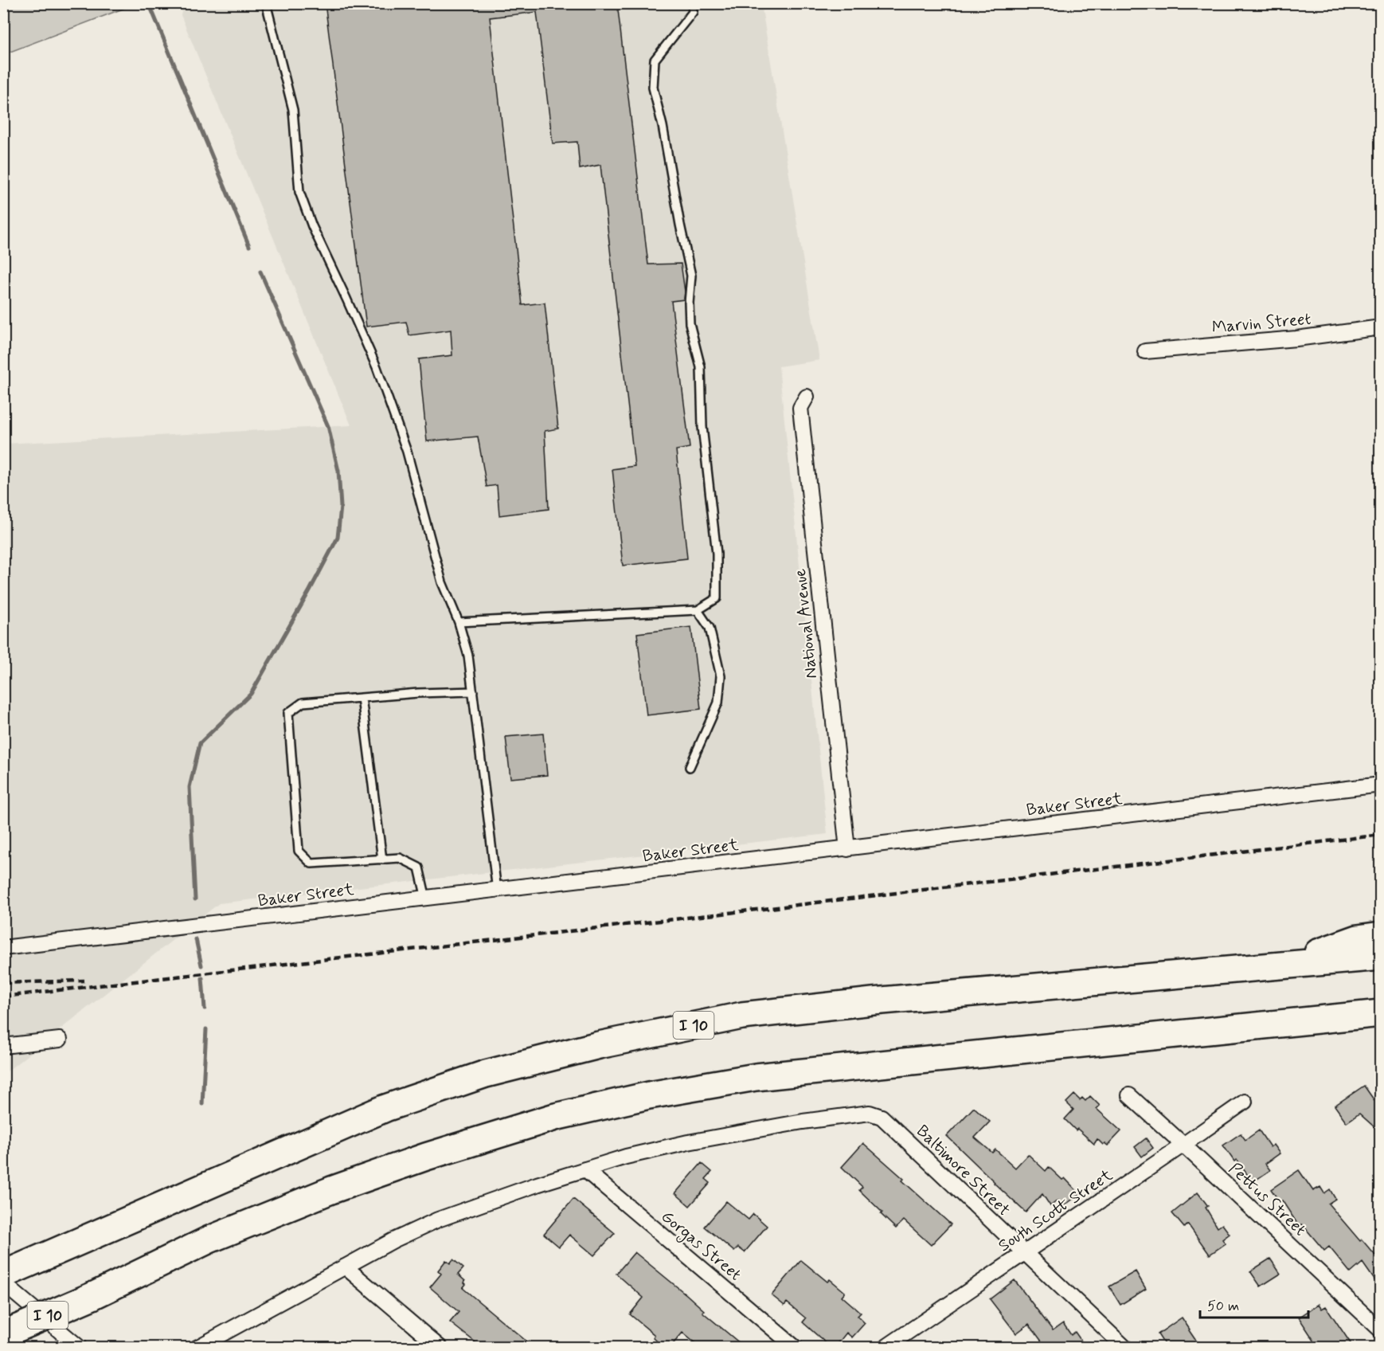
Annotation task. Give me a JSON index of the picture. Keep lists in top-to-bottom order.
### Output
{
  "streets": {
    "highway": ["I 10"],
    "street": [
      "Marvin Street",
      "National Avenue",
      "Baker Street",
      "Baltimore Street",
      "Pettus Street",
      "South Scott Street",
      "Gorgas Street"
    ]
  },
  "crossings": [
    ["National Avenue", "Baker Street"],
    ["Baltimore Street", "South Scott Street"],
    ["Baltimore Street", "Gorgas Street"],
    ["Pettus Street", "South Scott Street"]
  ],
  "scale_bar": "50 m"
}
